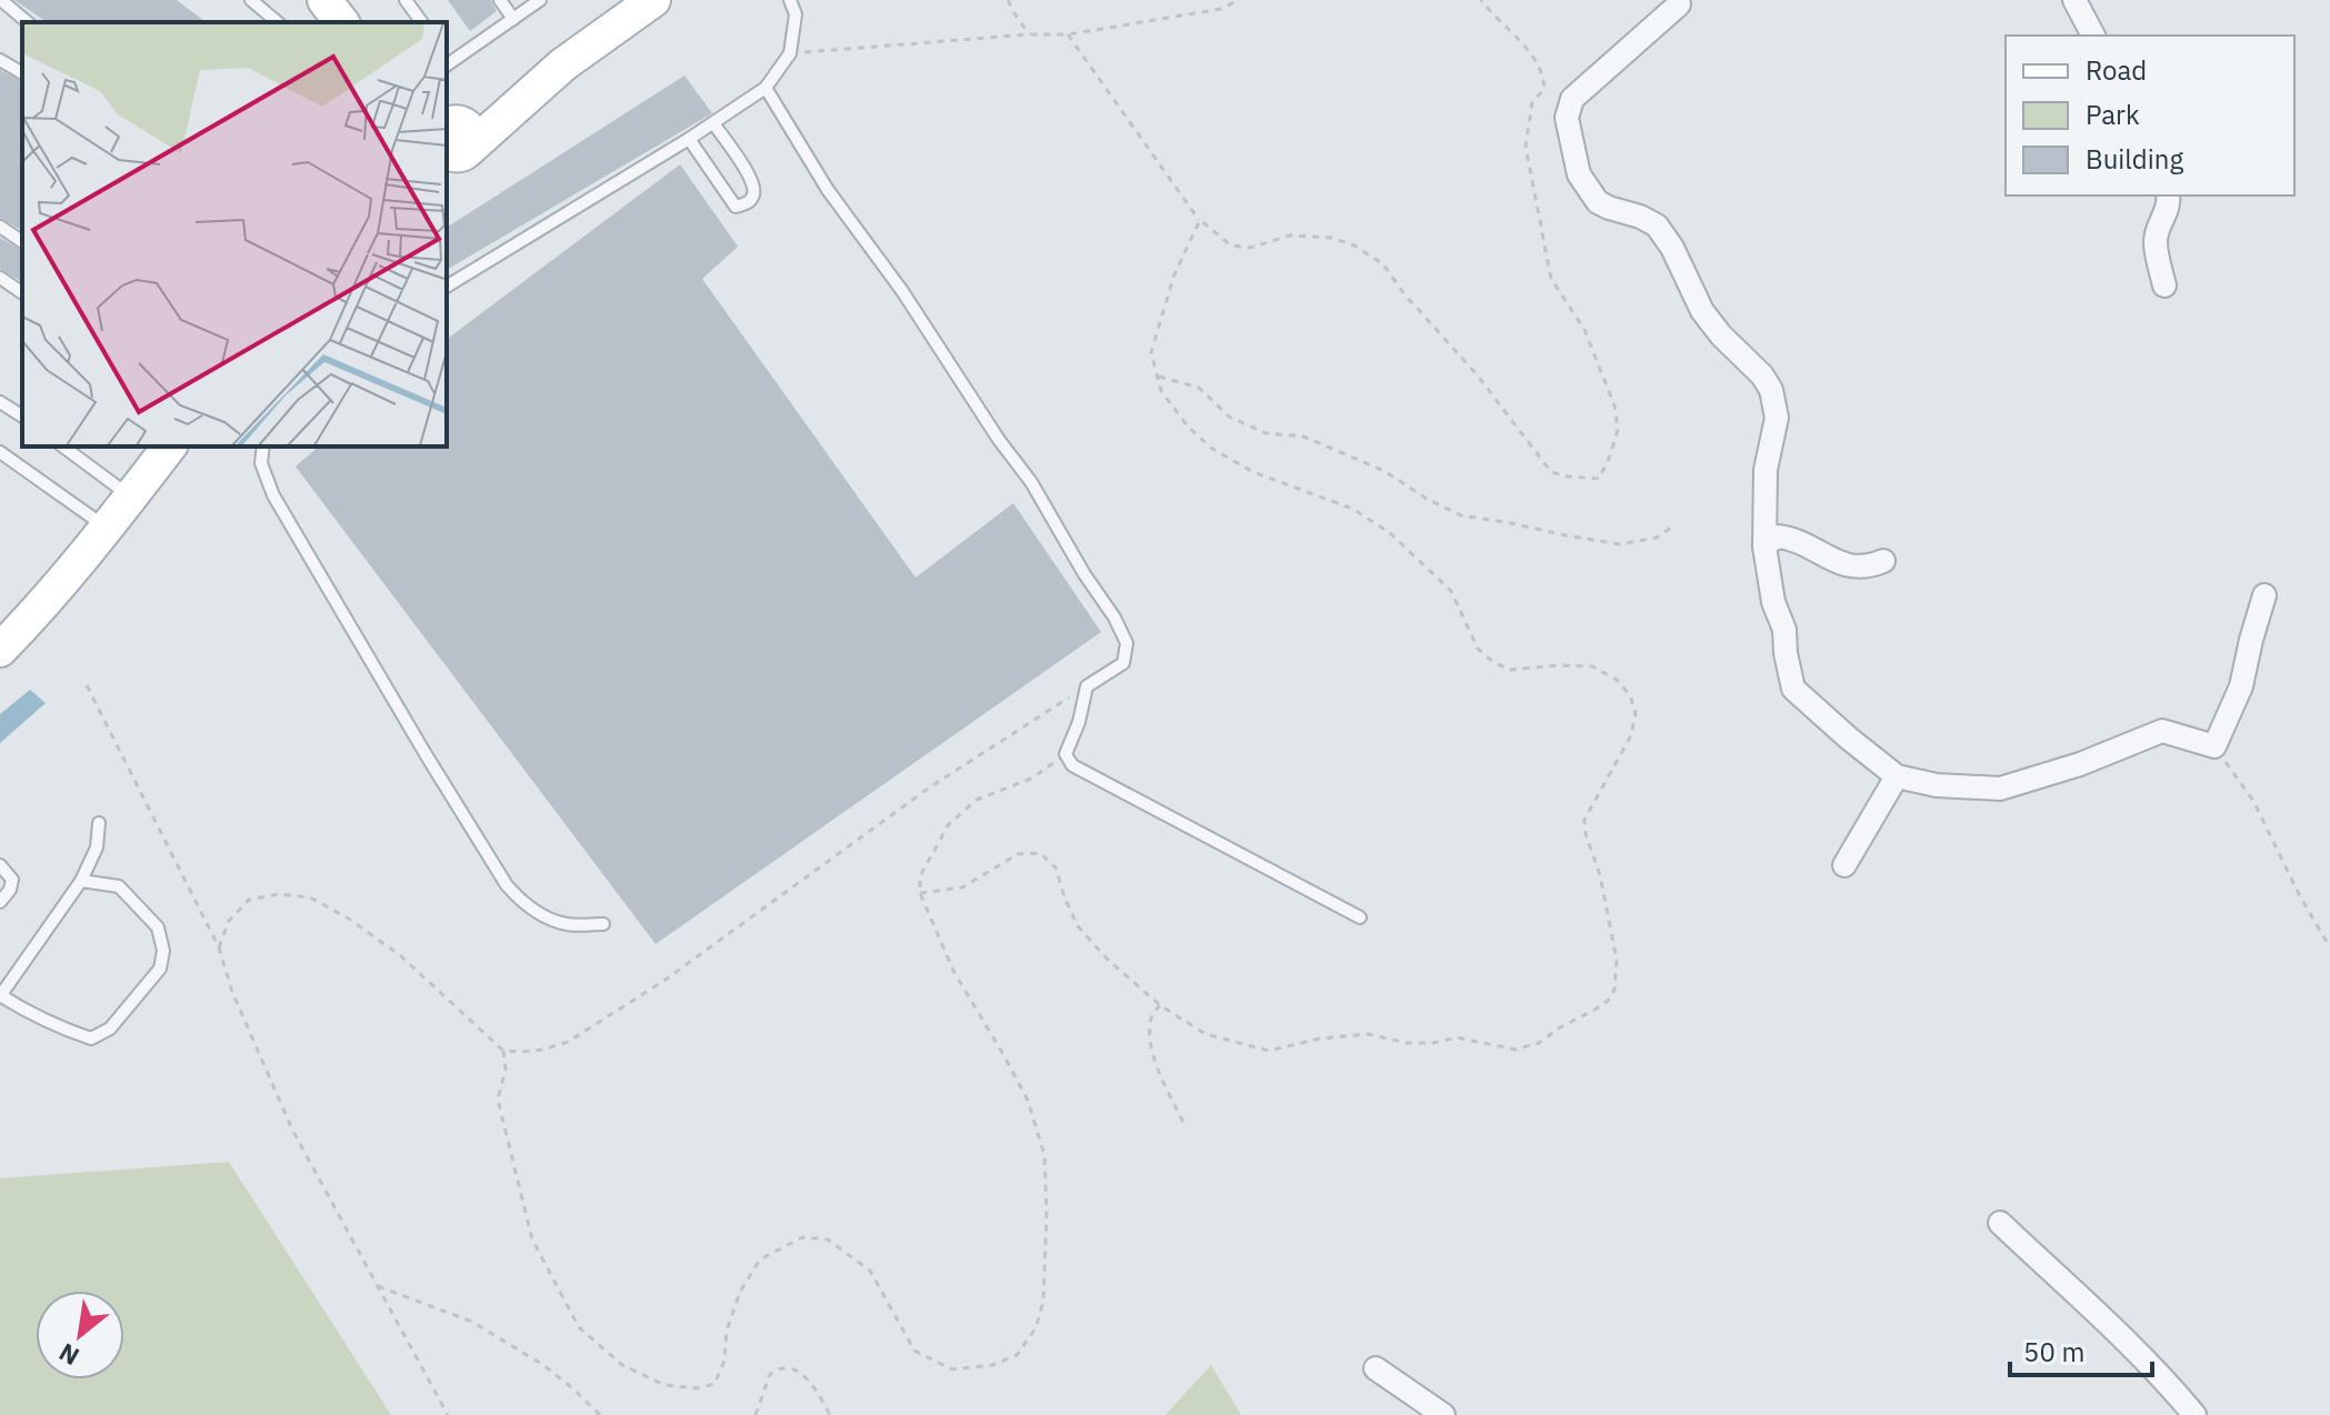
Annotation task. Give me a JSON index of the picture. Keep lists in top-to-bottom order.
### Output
{
  "legend": ["Road", "Park", "Building"],
  "scale_bar": "50 m",
  "north": "bottom left"
}
